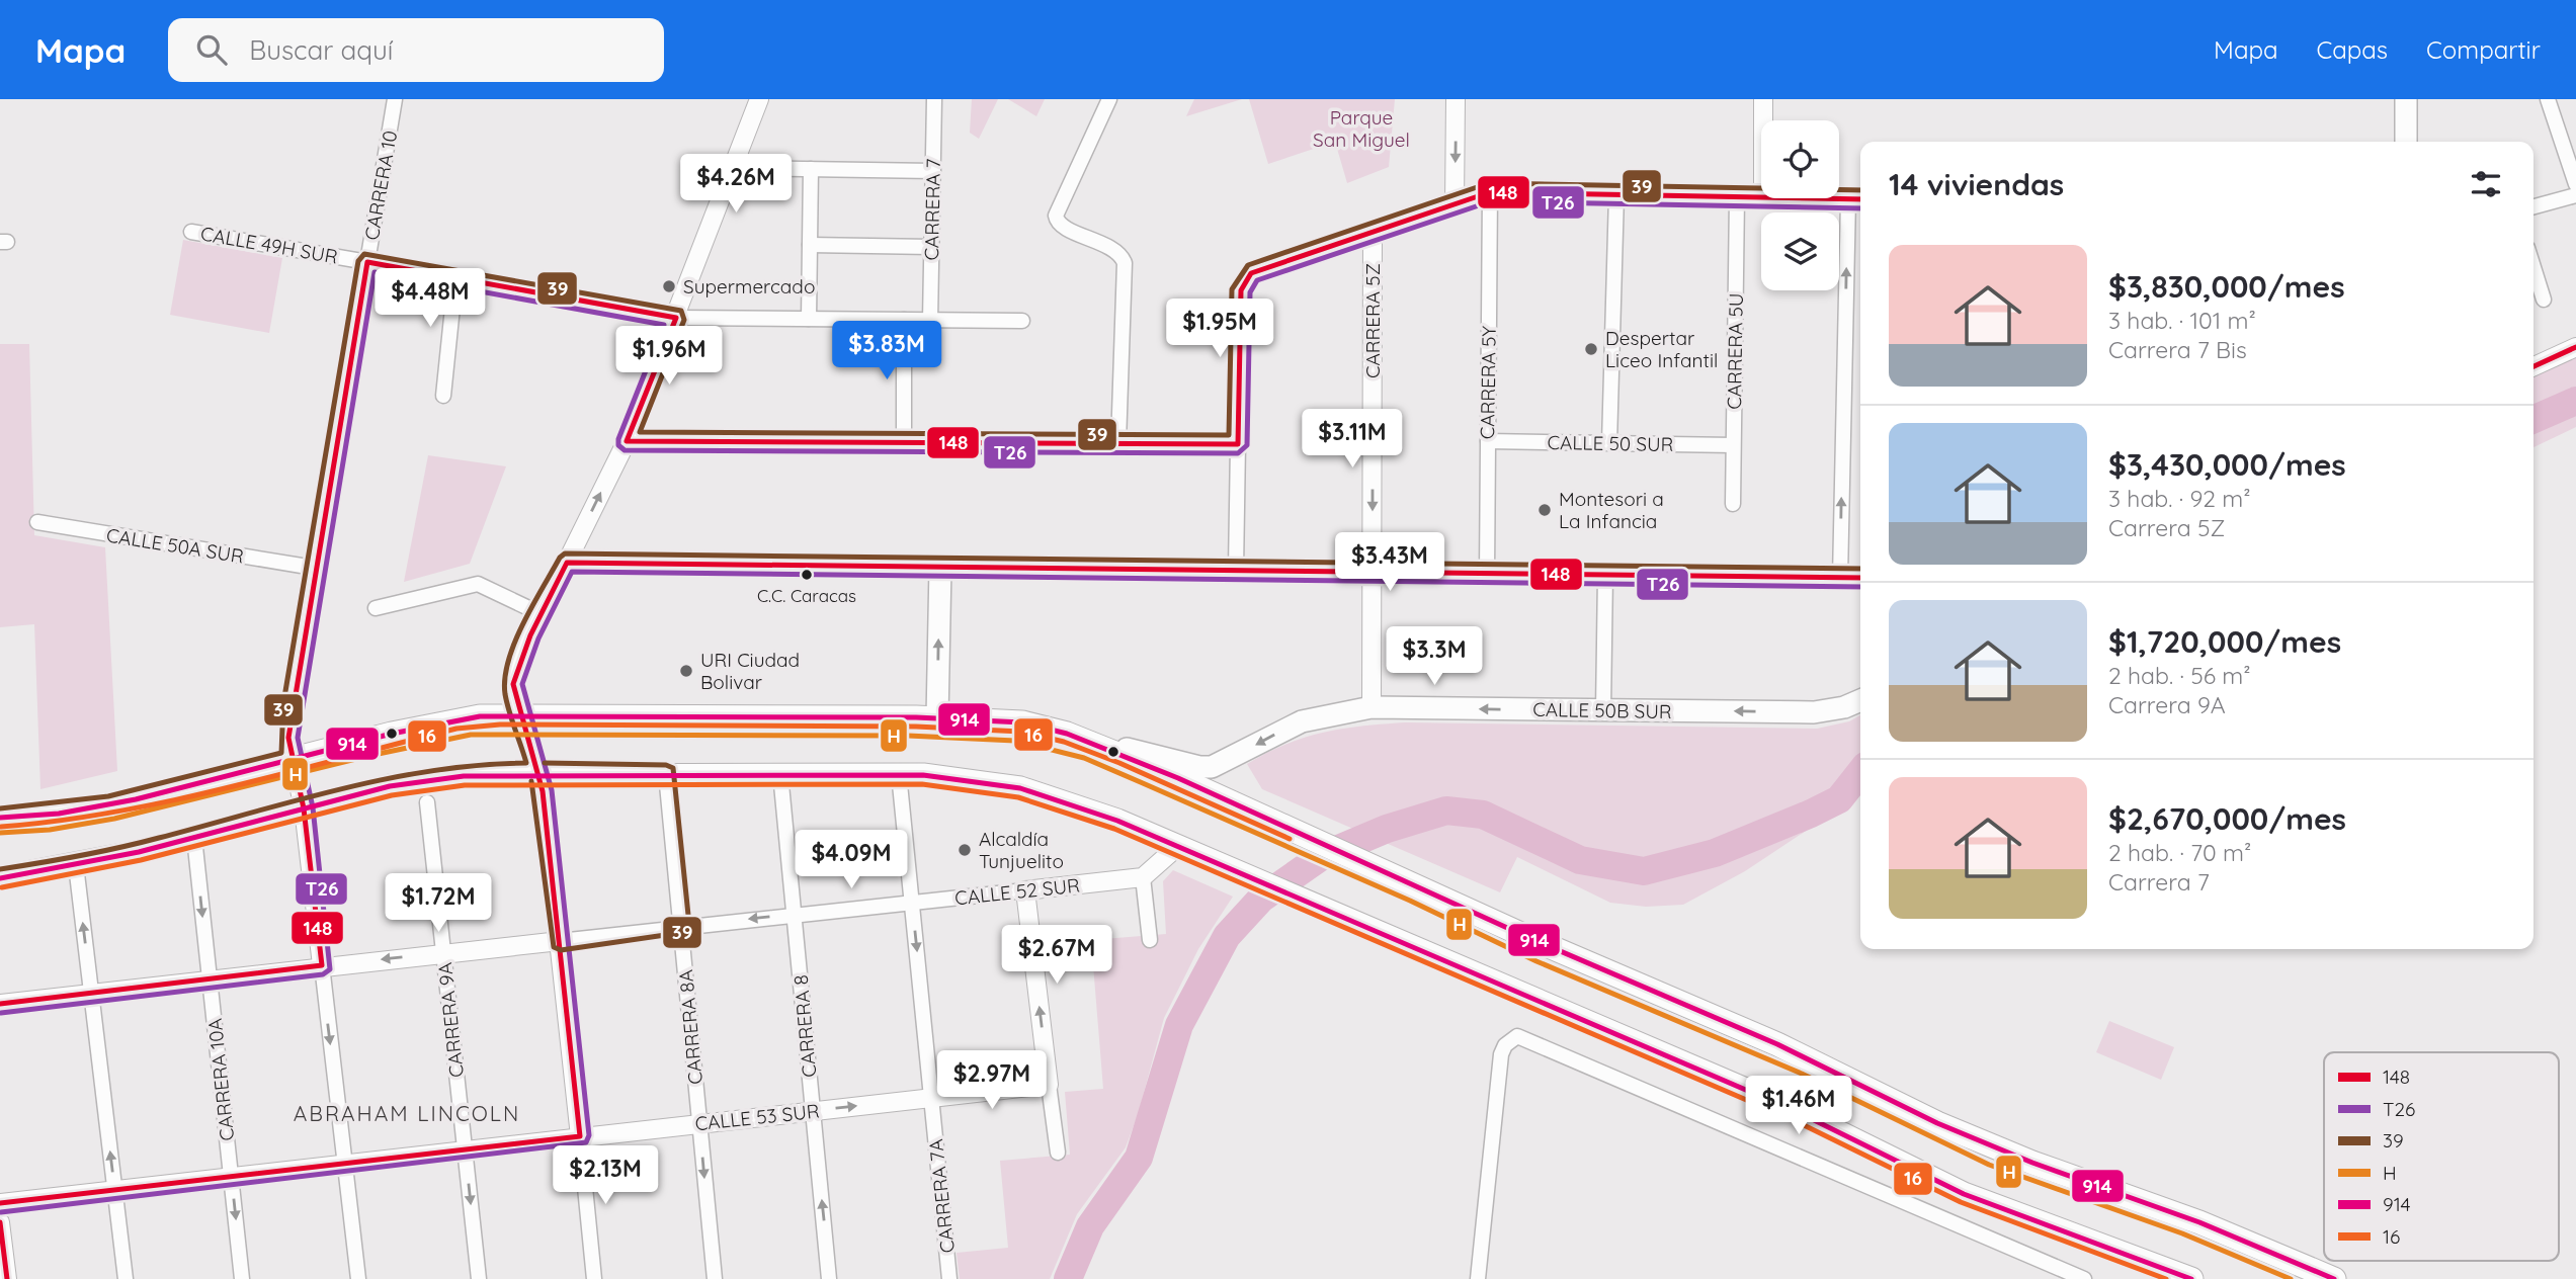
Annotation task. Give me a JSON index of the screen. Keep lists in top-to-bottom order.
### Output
{
  "streets": {
    "main road": ["CALLE 50B SUR"],
    "street": [
      "CARRERA 10",
      "CARRERA 7",
      "CALLE 49H SUR",
      "CARRERA 5Z",
      "CARRERA 5U",
      "CARRERA 5Y",
      "CALLE 50 SUR",
      "CALLE 50A SUR",
      "CALLE 52 SUR",
      "CARRERA 9A",
      "CARRERA 8",
      "CARRERA 8A",
      "CARRERA 10A",
      "CALLE 53 SUR",
      "CARRERA 7A"
    ]
  },
  "crossings": [
    ["CARRERA 10", "CALLE 49H SUR"],
    ["CARRERA 10", "CALLE 50A SUR"],
    ["CARRERA 10", "CALLE 52 SUR"],
    ["CARRERA 10", "CALLE 53 SUR"],
    ["CARRERA 7", "CALLE 49H SUR"],
    ["CARRERA 5Z", "CALLE 50B SUR"],
    ["CARRERA 5U", "CALLE 50 SUR"],
    ["CARRERA 5Y", "CALLE 50 SUR"],
    ["CALLE 52 SUR", "CARRERA 9A"],
    ["CALLE 52 SUR", "CARRERA 8"],
    ["CALLE 52 SUR", "CARRERA 8A"],
    ["CALLE 52 SUR", "CARRERA 10A"],
    ["CALLE 52 SUR", "CARRERA 7A"],
    ["CARRERA 9A", "CALLE 53 SUR"],
    ["CARRERA 8", "CALLE 53 SUR"],
    ["CARRERA 8A", "CALLE 53 SUR"],
    ["CARRERA 10A", "CALLE 53 SUR"],
    ["CALLE 53 SUR", "CARRERA 7A"]
  ],
  "districts": ["ABRAHAM LINCOLN"],
  "parks": ["Parque San Miguel"],
  "places": [
    "Supermercado",
    "Despertar Liceo Infantil",
    "Montesori a La Infancia",
    "C.C. Caracas",
    "URI Ciudad Bolivar",
    "Alcaldía Tunjuelito"
  ],
  "lines": [
    "transit line 39",
    "transit line 148",
    "transit line T26",
    "transit line 914",
    "transit line 16",
    "transit line H"
  ],
  "legend": [
    "148",
    "T26",
    "39",
    "H",
    "914",
    "16"
  ],
  "page": {
    "header": "Mapa",
    "search": "Buscar aquí",
    "nav": ["Mapa", "Capas", "Compartir"],
    "heading": "14 viviendas",
    "price": [
      "$4.26M",
      "$4.48M",
      "$1.95M",
      "$3.83M",
      "$1.96M",
      "$3.11M",
      "$3.43M",
      "$3.3M",
      "$4.09M",
      "$1.72M",
      "$2.67M",
      "$2.97M",
      "$1.46M",
      "$2.13M"
    ],
    "list": [
      {
        "name": "$3,830,000/mes",
        "note": "3 hab. · 101 m² · Carrera 7 Bis"
      },
      {
        "name": "$3,430,000/mes",
        "note": "3 hab. · 92 m² · Carrera 5Z"
      },
      {
        "name": "$1,720,000/mes",
        "note": "2 hab. · 56 m² · Carrera 9A"
      },
      {
        "name": "$2,670,000/mes",
        "note": "2 hab. · 70 m² · Carrera 7"
      }
    ]
  }
}
